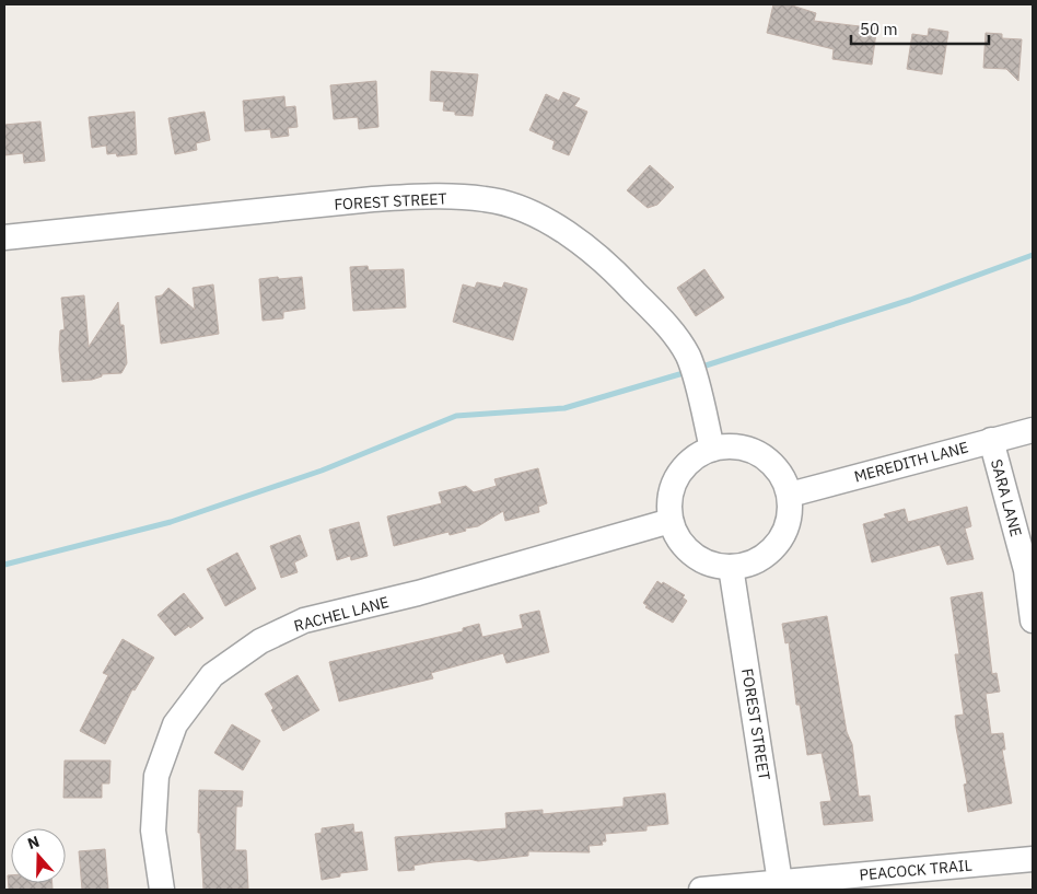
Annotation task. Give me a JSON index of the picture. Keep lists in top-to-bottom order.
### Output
{
  "streets": {
    "street": [
      "FOREST STREET",
      "MEREDITH LANE",
      "SARA LANE",
      "RACHEL LANE",
      "PEACOCK TRAIL"
    ]
  },
  "crossings": [
    ["FOREST STREET", "MEREDITH LANE"],
    ["FOREST STREET", "RACHEL LANE"],
    ["FOREST STREET", "PEACOCK TRAIL"],
    ["MEREDITH LANE", "SARA LANE"],
    ["MEREDITH LANE", "RACHEL LANE"]
  ],
  "scale_bar": "50 m",
  "north": "top"
}
